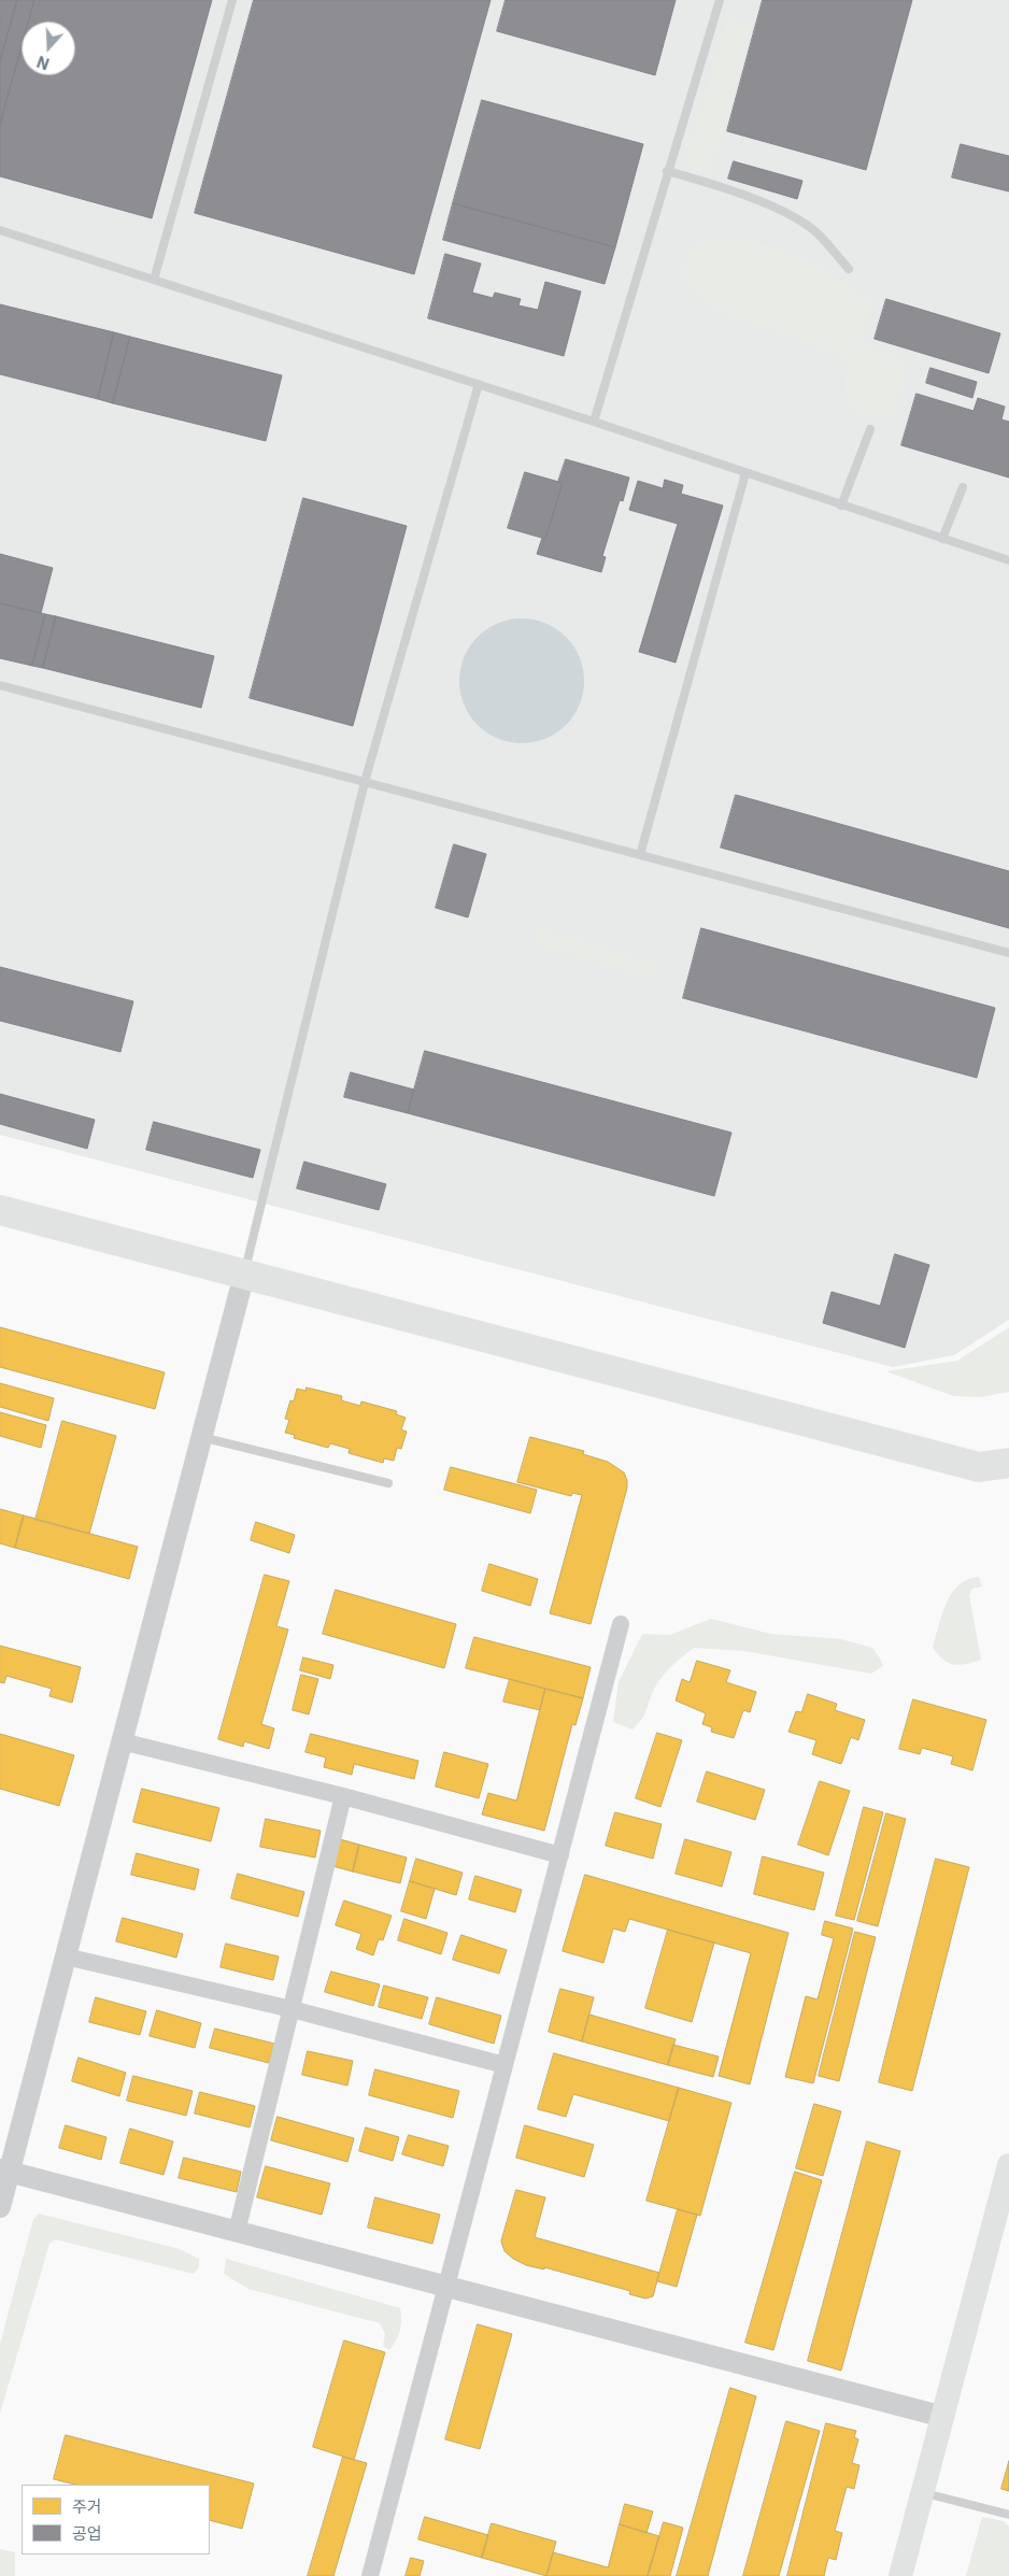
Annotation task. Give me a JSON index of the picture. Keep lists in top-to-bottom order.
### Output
{
  "legend": ["주거", "공업"],
  "north": "bottom"
}
